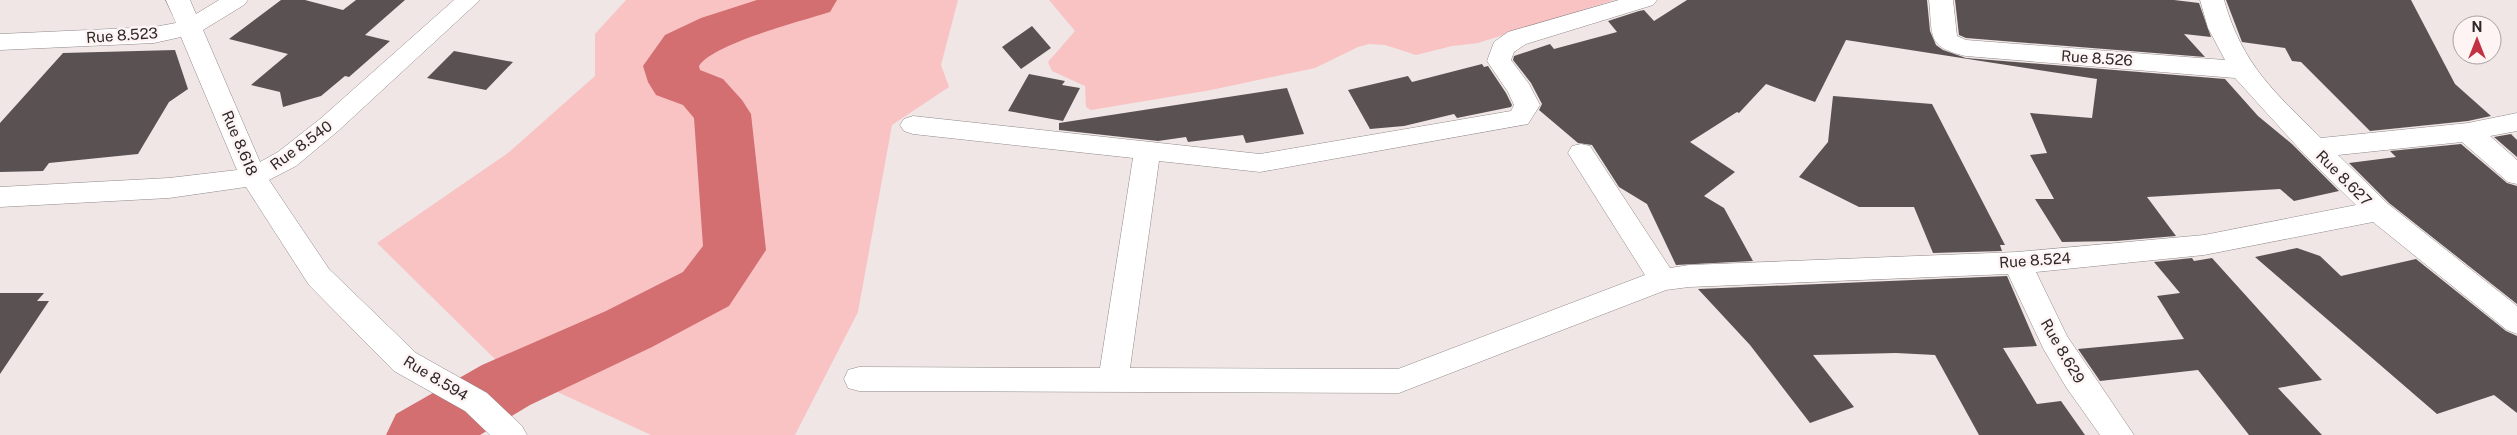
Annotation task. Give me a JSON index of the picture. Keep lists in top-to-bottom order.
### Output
{
  "streets": {
    "street": [
      "Rue 8.523",
      "Rue 8.526",
      "Rue 8.618",
      "Rue 8.540",
      "Rue 8.627",
      "Rue 8.524",
      "Rue 8.629",
      "Rue 8.594"
    ]
  },
  "crossings": [
    ["Rue 8.523", "Rue 8.618"],
    ["Rue 8.526", "Rue 8.627"],
    ["Rue 8.618", "Rue 8.540"],
    ["Rue 8.618", "Rue 8.594"],
    ["Rue 8.627", "Rue 8.524"],
    ["Rue 8.524", "Rue 8.629"]
  ],
  "north": "top"
}
